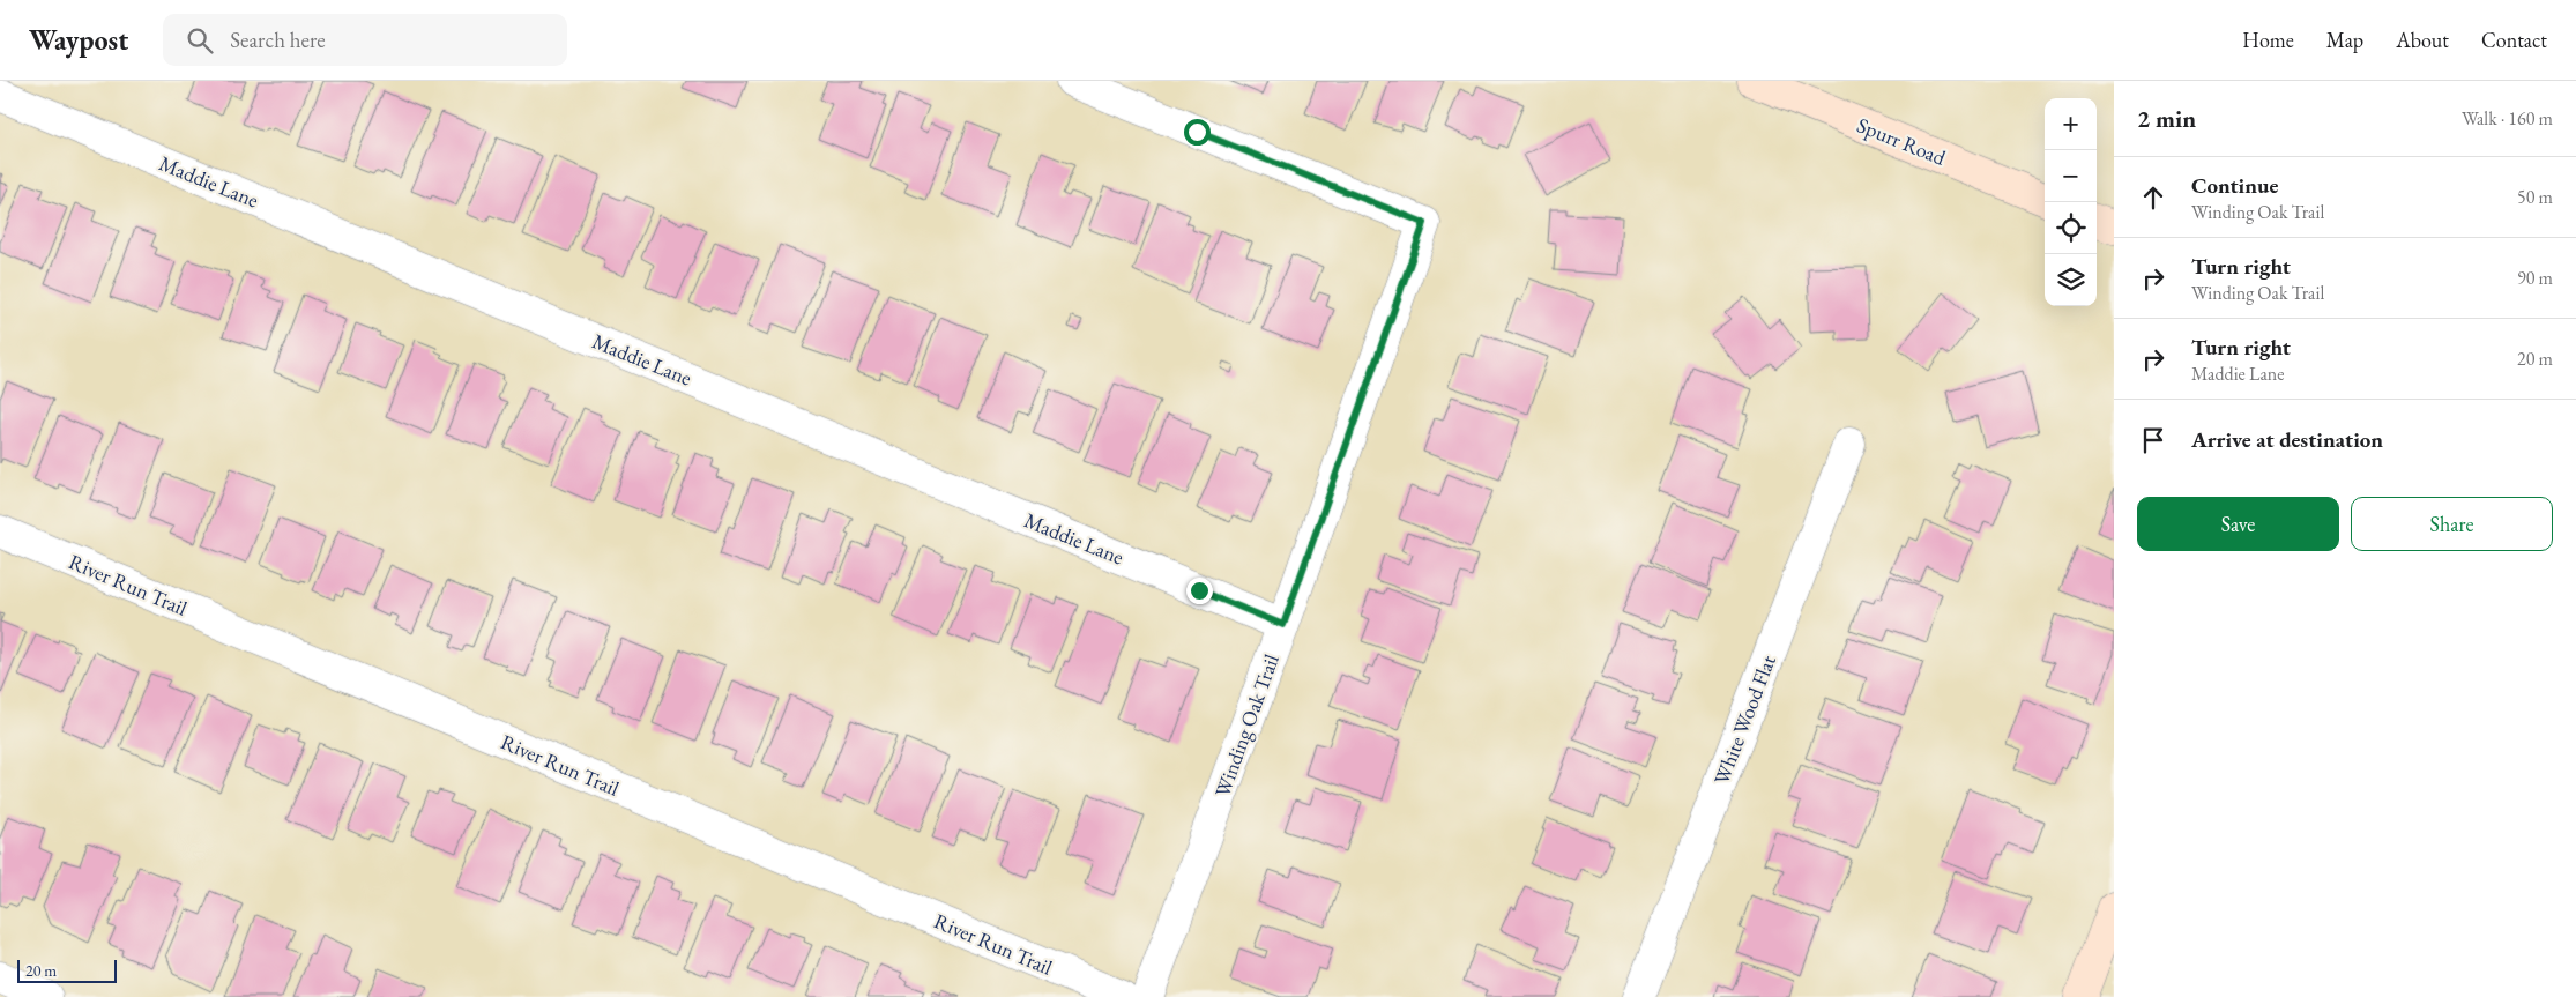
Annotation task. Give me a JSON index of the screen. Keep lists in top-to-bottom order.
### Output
{
  "streets": {
    "street": [
      "Spurr Road",
      "Maddie Lane",
      "River Run Trail",
      "White Wood Flat",
      "Winding Oak Trail"
    ]
  },
  "crossings": [
    ["Maddie Lane", "Winding Oak Trail"]
  ],
  "scale_bar": "20 m",
  "page": {
    "header": "Waypost",
    "search": "Search here",
    "nav": [
      "Home",
      "Map",
      "About",
      "Contact"
    ],
    "heading": ["2 min", "Walk · 160 m"],
    "map_buttons": ["+", "−"],
    "list": [
      ["Continue", "Winding Oak Trail", "50 m"],
      ["Turn right", "Winding Oak Trail", "90 m"],
      ["Turn right", "Maddie Lane", "20 m"],
      "Arrive at destination"
    ],
    "buttons": ["Save", "Share"],
    "scale": "20 m"
  }
}
